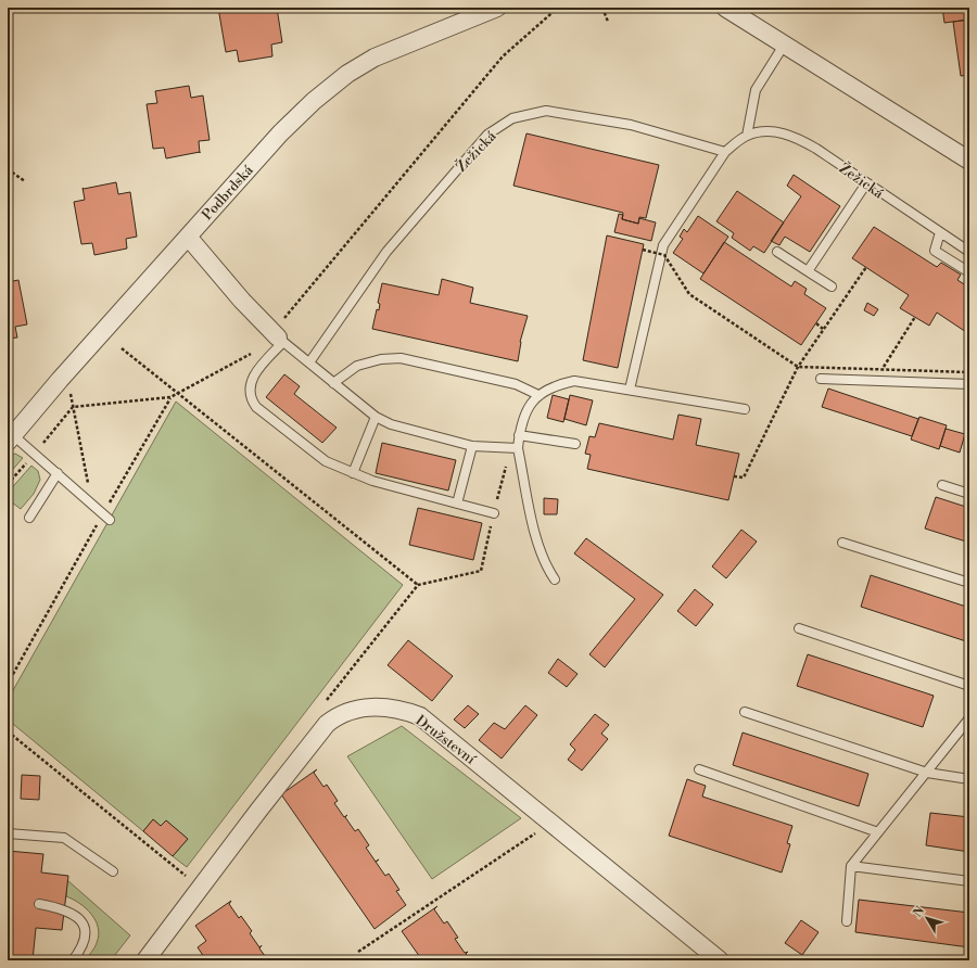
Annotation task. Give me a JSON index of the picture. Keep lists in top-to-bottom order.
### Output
{
  "streets": {
    "street": ["Podbrdská", "Družstevní"],
    "lane": ["Žežická"]
  },
  "north": "top left"
}
